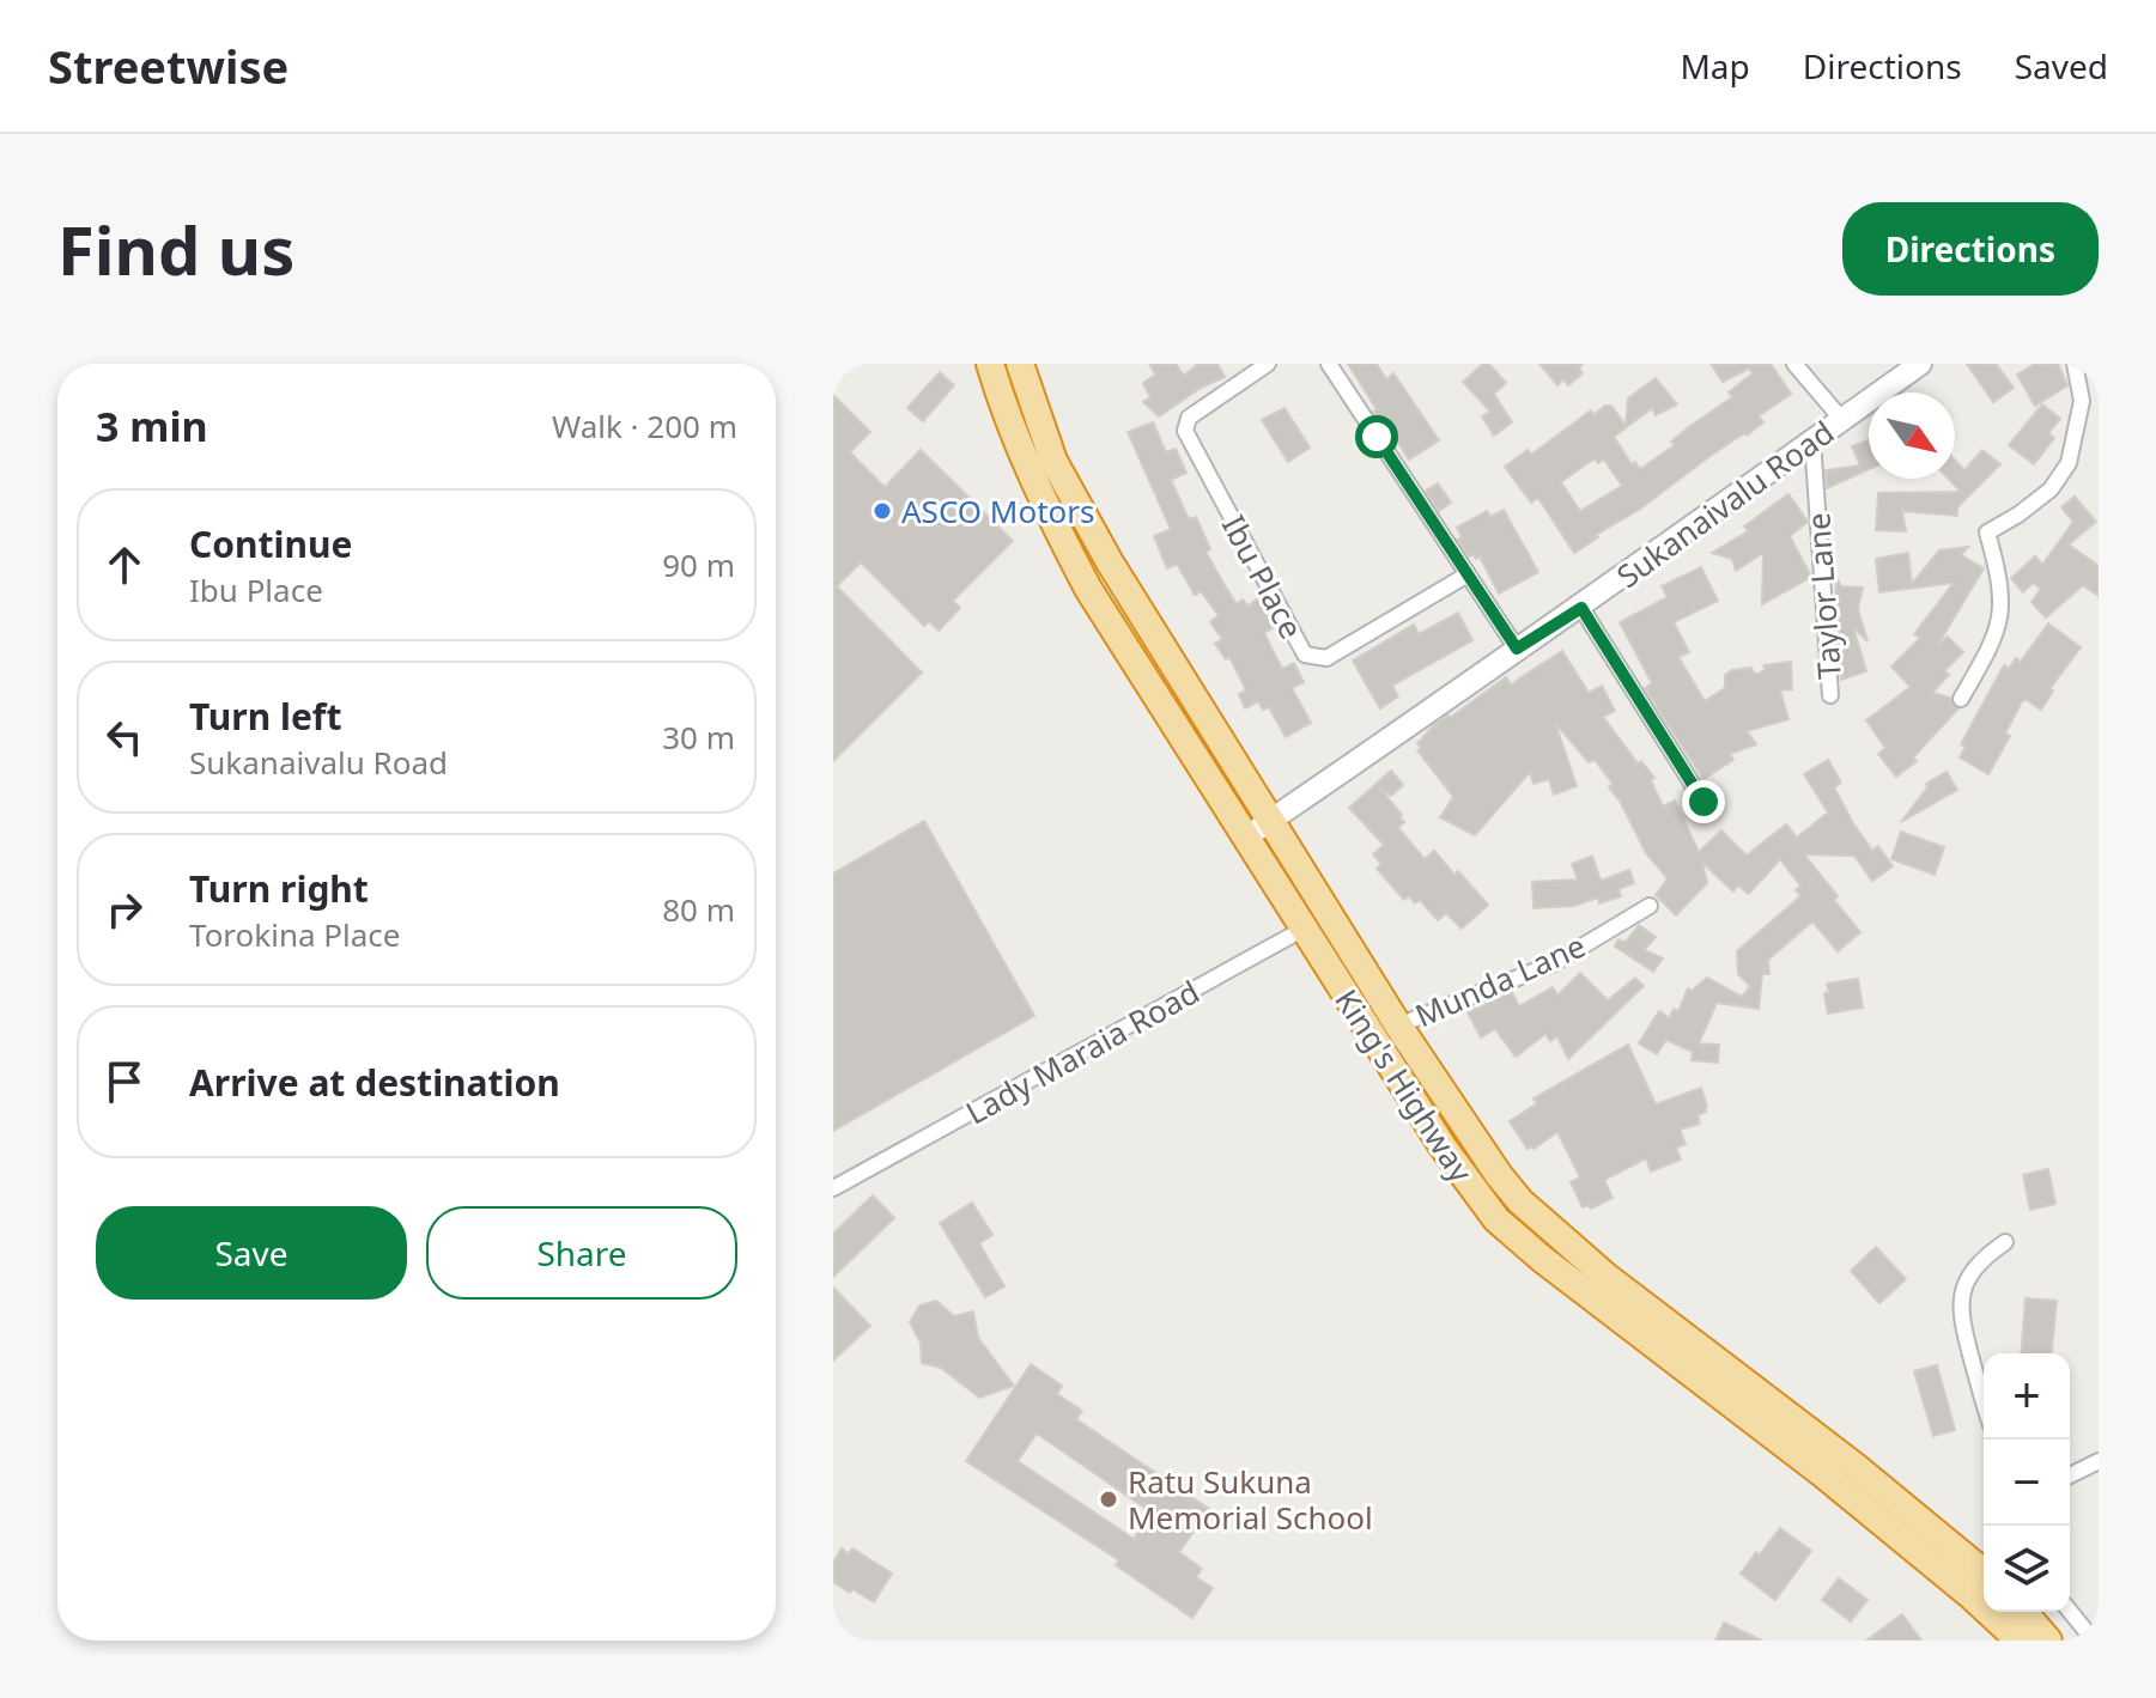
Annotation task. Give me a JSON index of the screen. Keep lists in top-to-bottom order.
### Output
{
  "streets": {
    "highway": ["King's Highway"],
    "main road": ["Sukanaivalu Road"],
    "street": [
      "Ibu Place",
      "Taylor Lane",
      "Munda Lane",
      "Lady Maraia Road"
    ]
  },
  "crossings": [
    ["Sukanaivalu Road", "Taylor Lane"],
    ["Sukanaivalu Road", "King's Highway"],
    ["Munda Lane", "King's Highway"],
    ["Lady Maraia Road", "King's Highway"]
  ],
  "places": ["ASCO Motors", "Ratu Sukuna Memorial School"],
  "north": "bottom right",
  "page": {
    "header": "Streetwise",
    "nav": ["Map", "Directions", "Saved"],
    "buttons": [
      "Directions",
      ["Save", "Share"]
    ],
    "title": "Find us",
    "heading": ["3 min", "Walk · 200 m"],
    "list": [
      ["Continue", "Ibu Place", "90 m"],
      ["Turn left", "Sukanaivalu Road", "30 m"],
      ["Turn right", "Torokina Place", "80 m"],
      "Arrive at destination"
    ],
    "map_buttons": ["+", "−"]
  }
}
